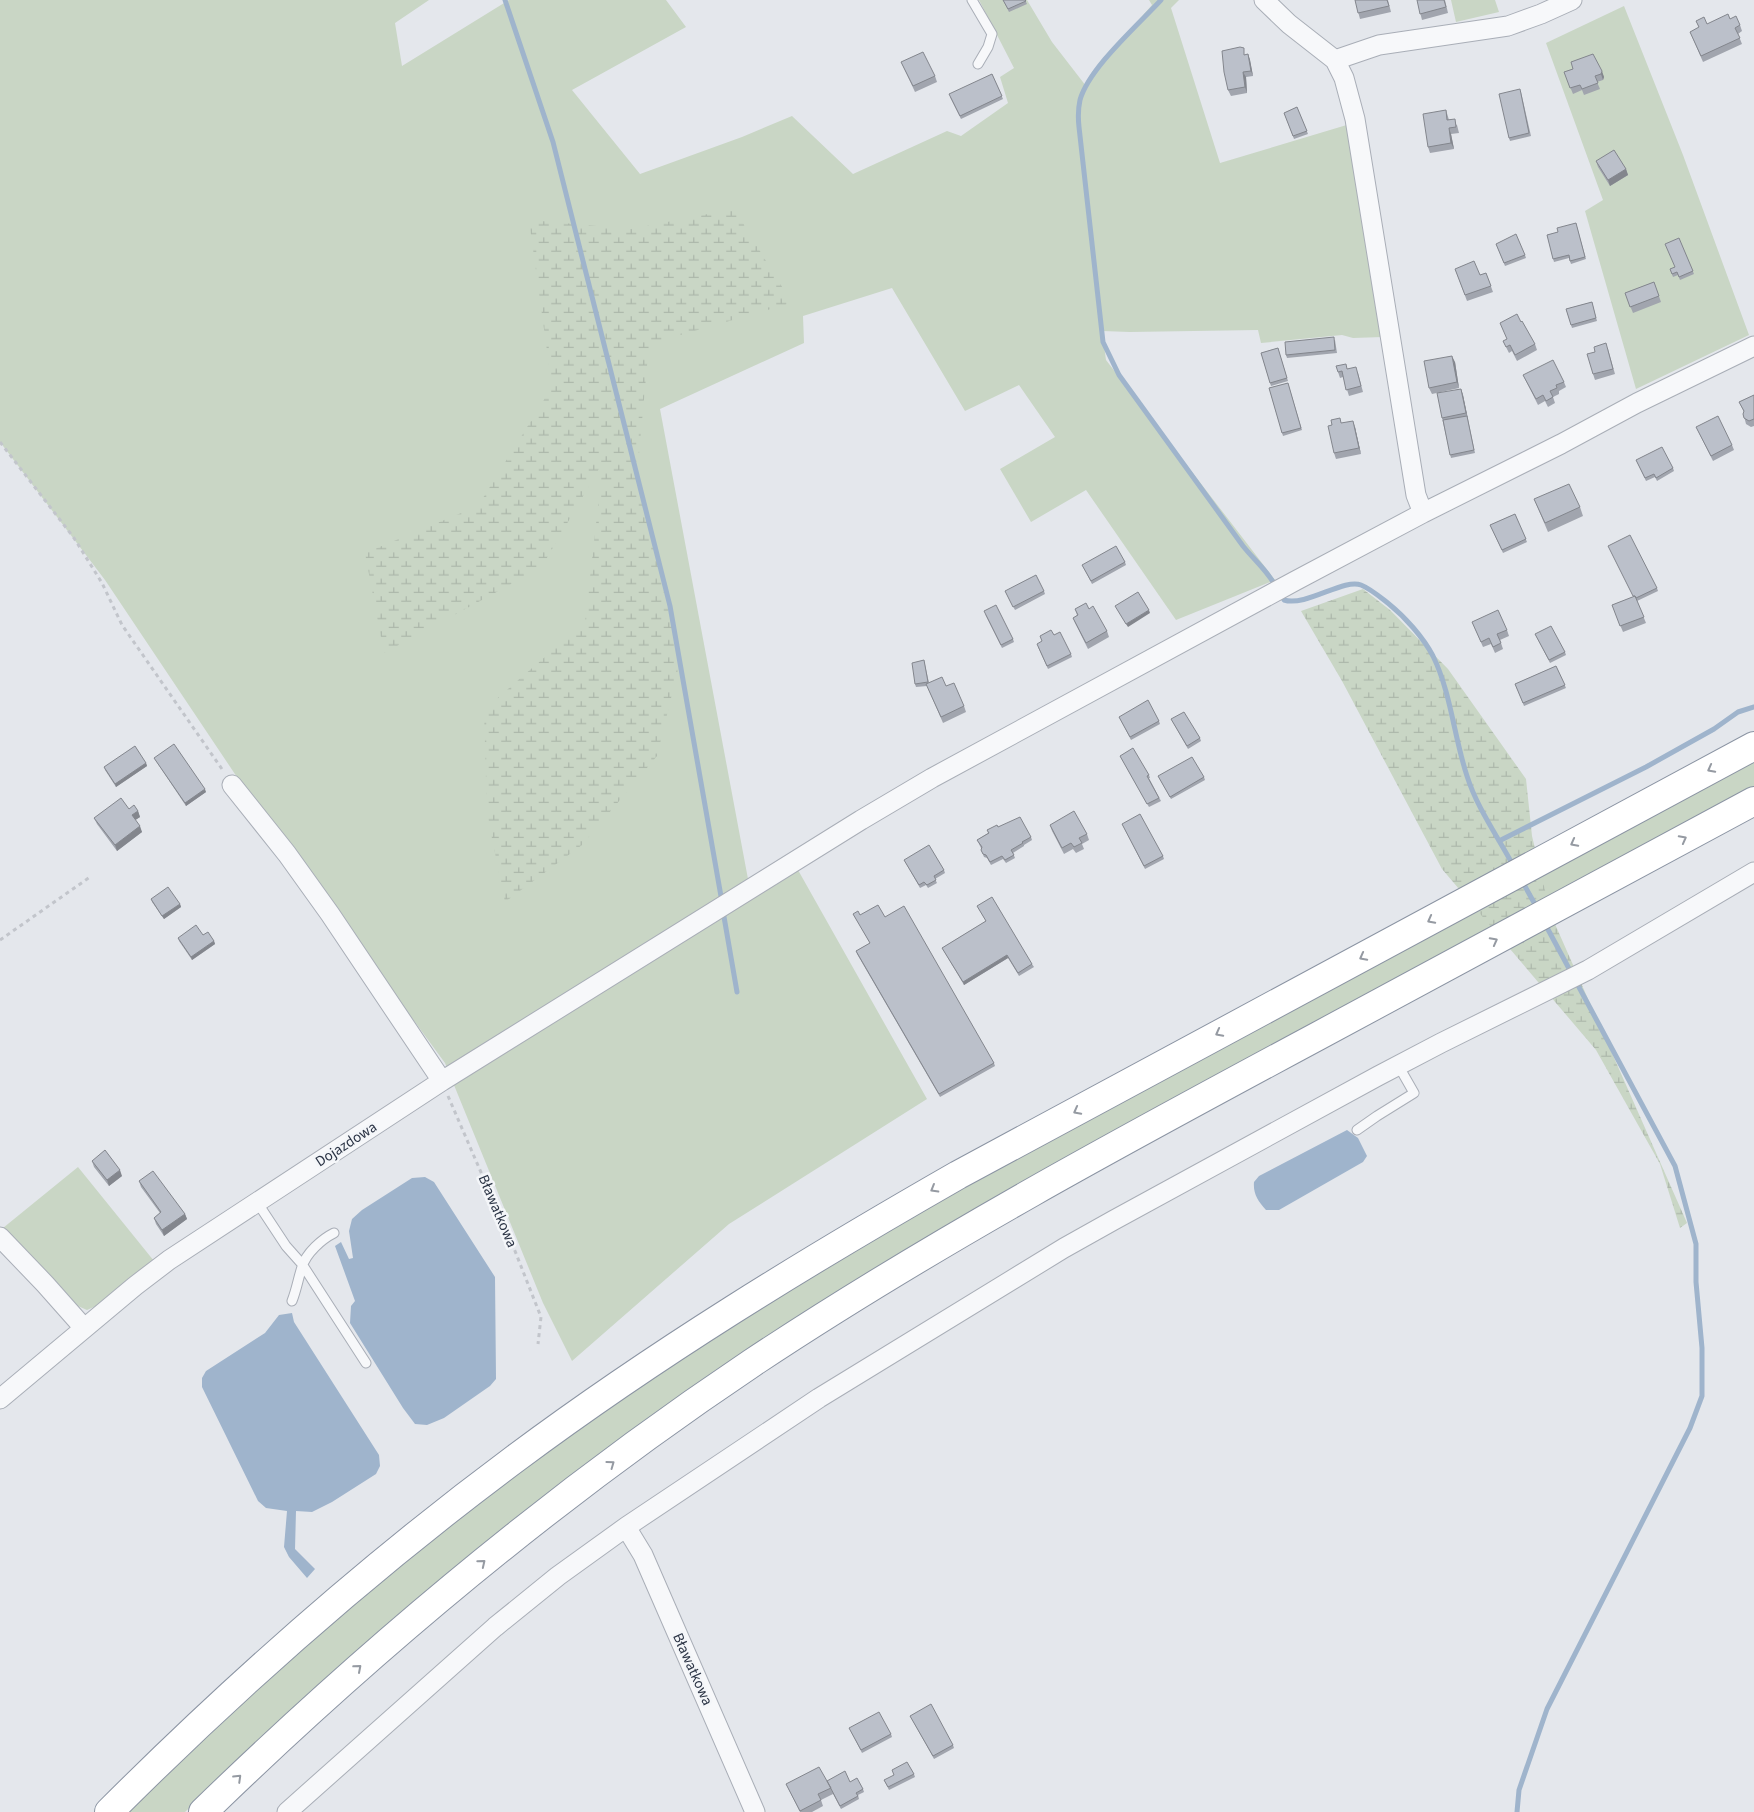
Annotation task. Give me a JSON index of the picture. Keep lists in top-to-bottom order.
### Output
{
  "streets": {
    "street": ["Dojazdowa", "Bławatkowa"]
  },
  "crossings": [
    ["Dojazdowa", "Bławatkowa"]
  ]
}
